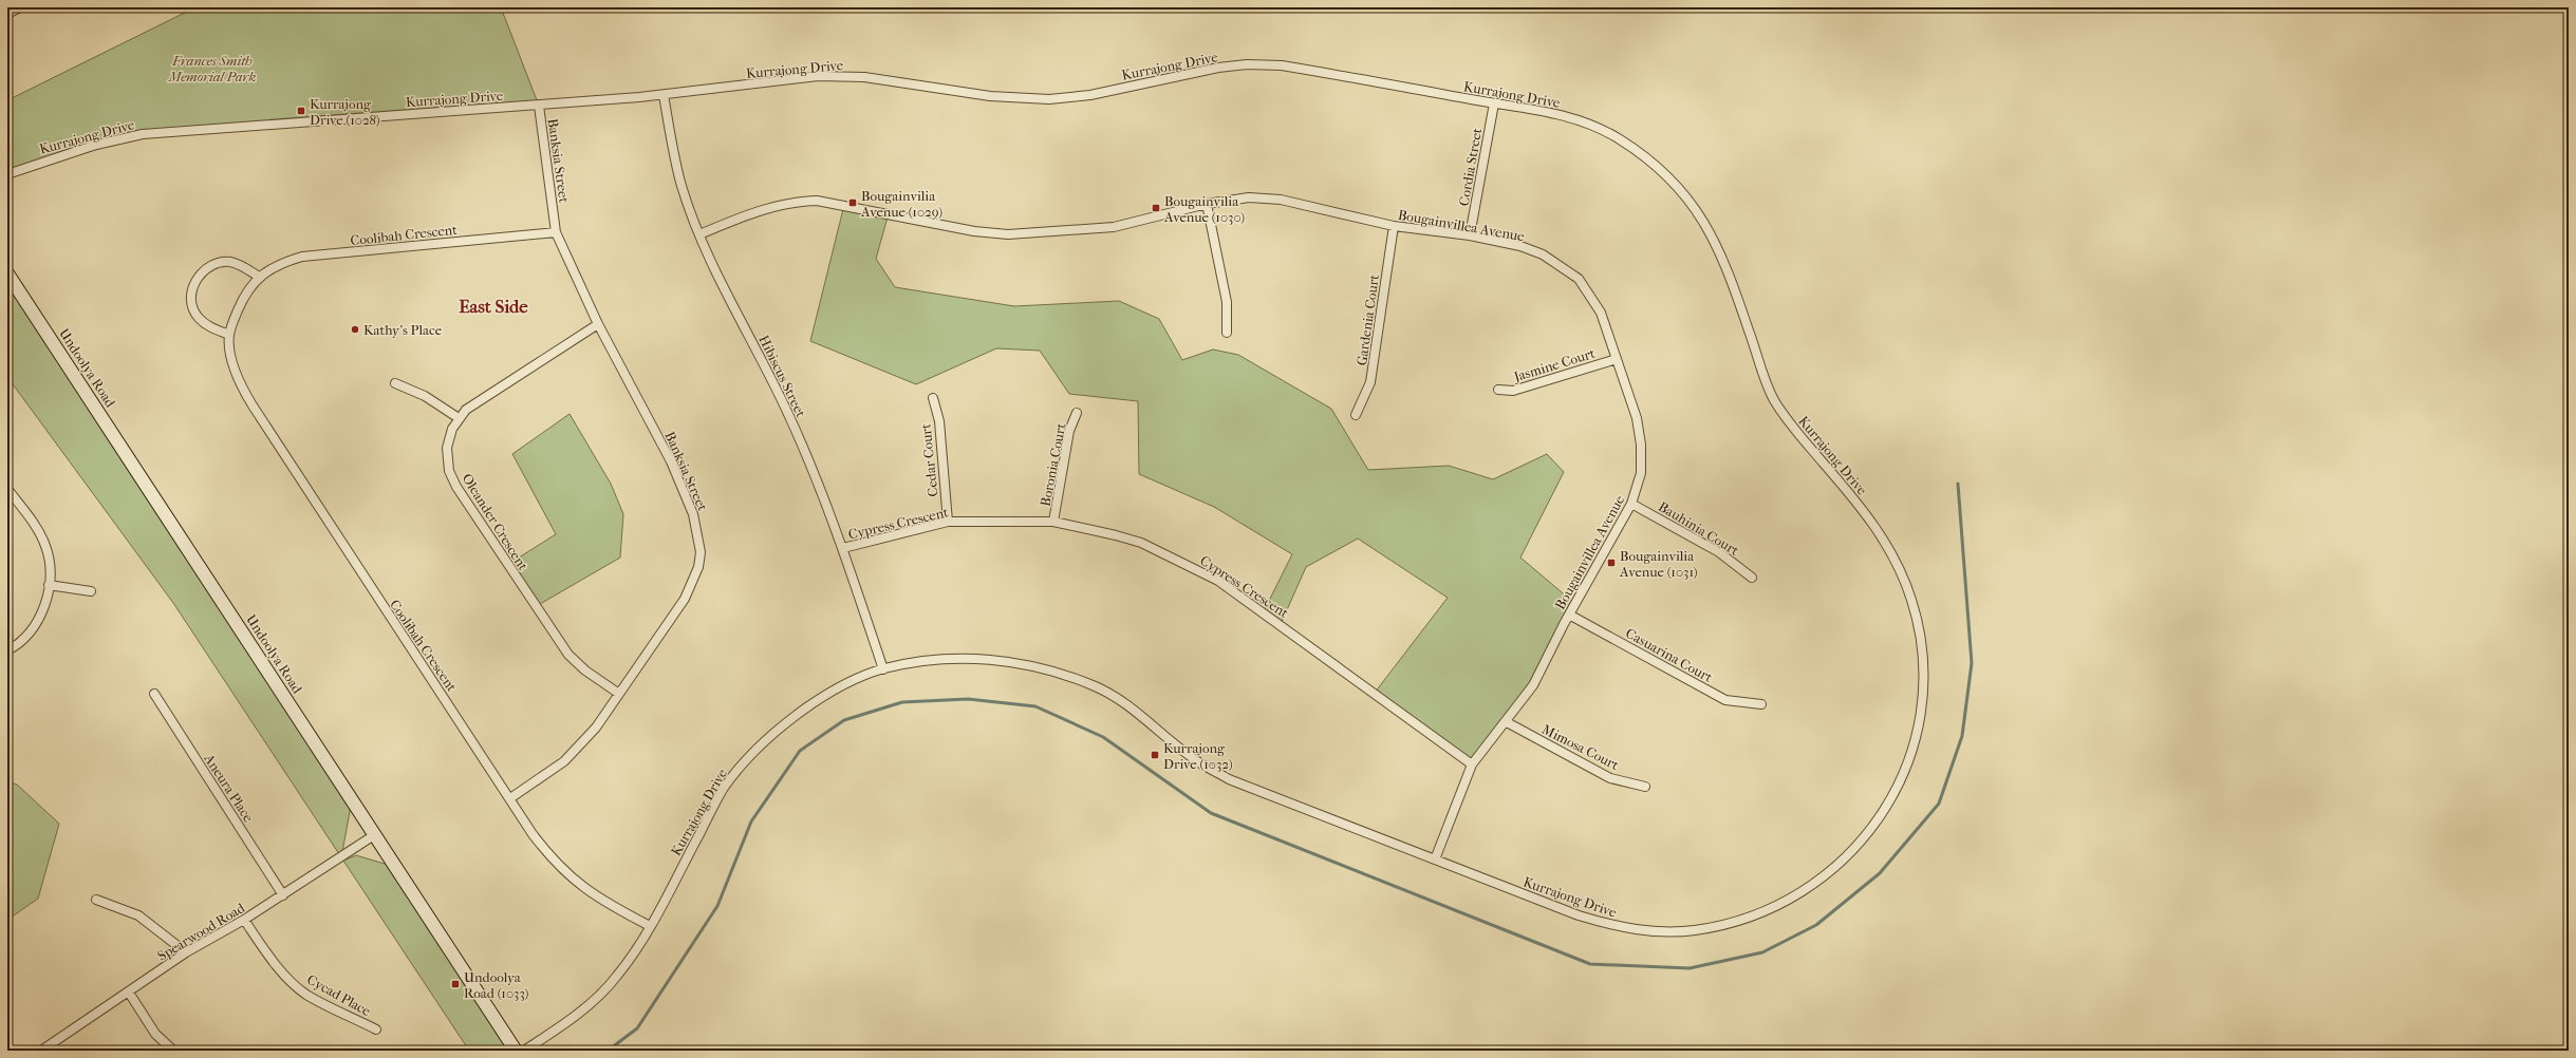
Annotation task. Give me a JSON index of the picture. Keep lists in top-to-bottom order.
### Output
{
  "streets": {
    "main road": ["Undoolya Road"],
    "street": [
      "Kurrajong Drive",
      "Banksia Street",
      "Cordia Street",
      "Bougainvillea Avenue",
      "Coolibah Crescent",
      "Gardenia Court",
      "Jasmine Court",
      "Hibiscus Street",
      "Cedar Court",
      "Boronia Court",
      "Oleander Crescent",
      "Cypress Crescent",
      "Bauhinia Court",
      "Casuarina Court",
      "Mimosa Court",
      "Aneura Place",
      "Spearwood Road",
      "Cycad Place"
    ]
  },
  "crossings": [
    ["Kurrajong Drive", "Banksia Street"],
    ["Kurrajong Drive", "Cordia Street"],
    ["Kurrajong Drive", "Bougainvillea Avenue"],
    ["Kurrajong Drive", "Coolibah Crescent"],
    ["Kurrajong Drive", "Hibiscus Street"],
    ["Banksia Street", "Coolibah Crescent"],
    ["Banksia Street", "Oleander Crescent"],
    ["Cordia Street", "Bougainvillea Avenue"],
    ["Bougainvillea Avenue", "Gardenia Court"],
    ["Bougainvillea Avenue", "Jasmine Court"],
    ["Bougainvillea Avenue", "Hibiscus Street"],
    ["Bougainvillea Avenue", "Cypress Crescent"],
    ["Bougainvillea Avenue", "Bauhinia Court"],
    ["Bougainvillea Avenue", "Casuarina Court"],
    ["Bougainvillea Avenue", "Mimosa Court"],
    ["Undoolya Road", "Spearwood Road"],
    ["Hibiscus Street", "Cypress Crescent"],
    ["Cedar Court", "Cypress Crescent"],
    ["Boronia Court", "Cypress Crescent"],
    ["Aneura Place", "Spearwood Road"],
    ["Spearwood Road", "Cycad Place"]
  ],
  "districts": ["East Side"],
  "parks": ["Frances Smith Memorial Park"],
  "places": {
    "transit": [
      "Kurrajong Drive (1028)",
      "Bougainvilia Avenue (1029)",
      "Bougainvilia Avenue (1030)",
      "Bougainvilia Avenue (1031)",
      "Kurrajong Drive (1032)",
      "Undoolya Road (1033)"
    ],
    "other": ["Kathy's Place"]
  }
}
